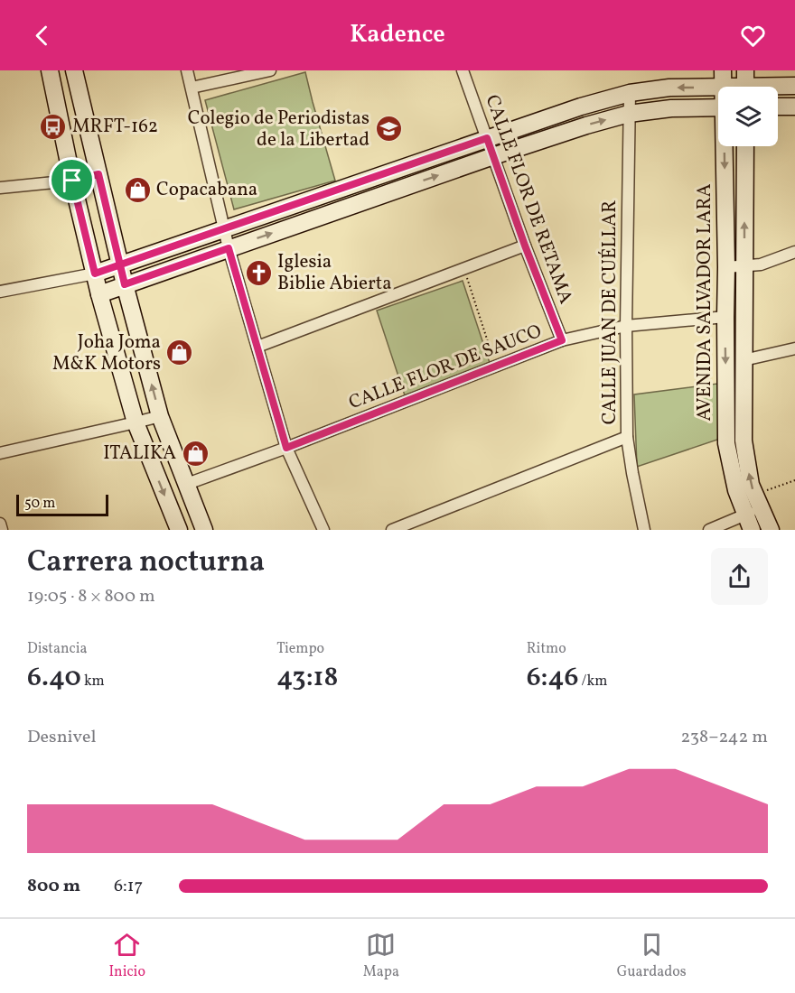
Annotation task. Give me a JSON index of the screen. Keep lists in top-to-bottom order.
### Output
{
  "streets": {
    "street": [
      "CALLE FLOR DE RETAMA",
      "AVENIDA SALVADOR LARA",
      "CALLE JUAN DE CUÉLLAR",
      "CALLE FLOR DE SAUCO"
    ]
  },
  "crossings": [
    ["CALLE FLOR DE RETAMA", "CALLE FLOR DE SAUCO"],
    ["AVENIDA SALVADOR LARA", "CALLE FLOR DE SAUCO"],
    ["CALLE JUAN DE CUÉLLAR", "CALLE FLOR DE SAUCO"]
  ],
  "places": {
    "bus stop": ["MRFT-162"],
    "school or university": ["Colegio de Periodistas de la Libertad"],
    "shop": ["Copacabana", "Joha Joma M&K Motors", "ITALIKA"],
    "church": ["Iglesia Biblie Abierta"]
  },
  "scale_bar": "50 m",
  "page": {
    "header": "Kadence",
    "scale": "50 m",
    "heading": ["Carrera nocturna", "19:05 · 8 × 800 m"],
    "stats": [
      ["Distancia", "6.40 km"],
      ["Tiempo", "43:18"],
      ["Ritmo", "6:46 /km"]
    ],
    "chart": ["Desnivel", "238–242 m"],
    "list": [
      {
        "name": "800 m",
        "note": "6:17"
      }
    ],
    "tabs": ["Inicio", "Mapa", "Guardados"]
  }
}
